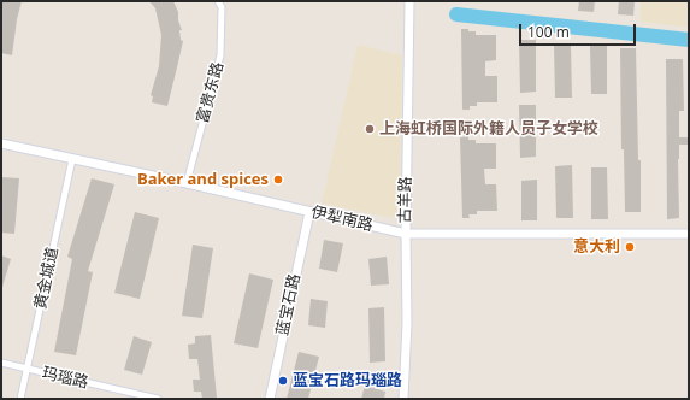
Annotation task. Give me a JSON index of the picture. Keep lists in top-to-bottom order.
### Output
{
  "streets": {
    "street": [
      "富贵东路",
      "古羊路",
      "伊犁南路",
      "黄金城道",
      "蓝宝石路",
      "玛瑙路"
    ]
  },
  "crossings": [
    ["富贵东路", "伊犁南路"],
    ["古羊路", "伊犁南路"],
    ["伊犁南路", "黄金城道"],
    ["伊犁南路", "蓝宝石路"],
    ["黄金城道", "玛瑙路"]
  ],
  "places": [
    "上海虹桥国际外籍人员子女学校",
    "Baker and spices",
    "意大利",
    "蓝宝石路玛瑙路"
  ],
  "scale_bar": "100 m"
}
